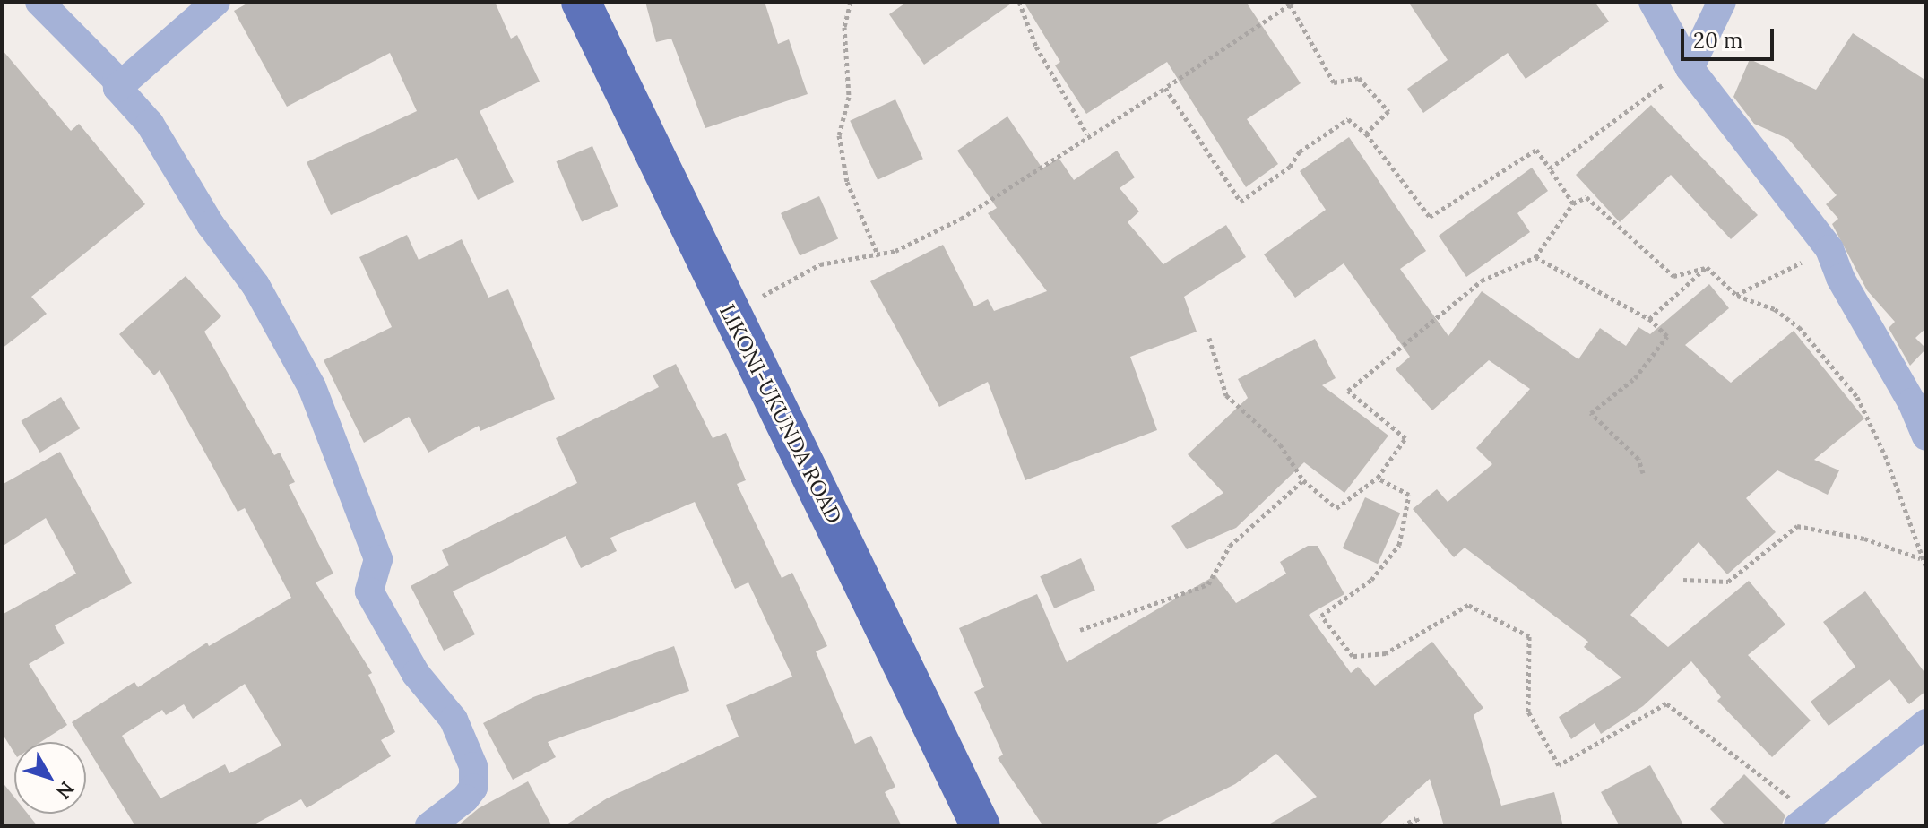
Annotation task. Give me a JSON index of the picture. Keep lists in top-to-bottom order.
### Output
{
  "streets": {
    "highway": ["LIKONI-UKUNDA ROAD"]
  },
  "scale_bar": "20 m",
  "north": "bottom right"
}
